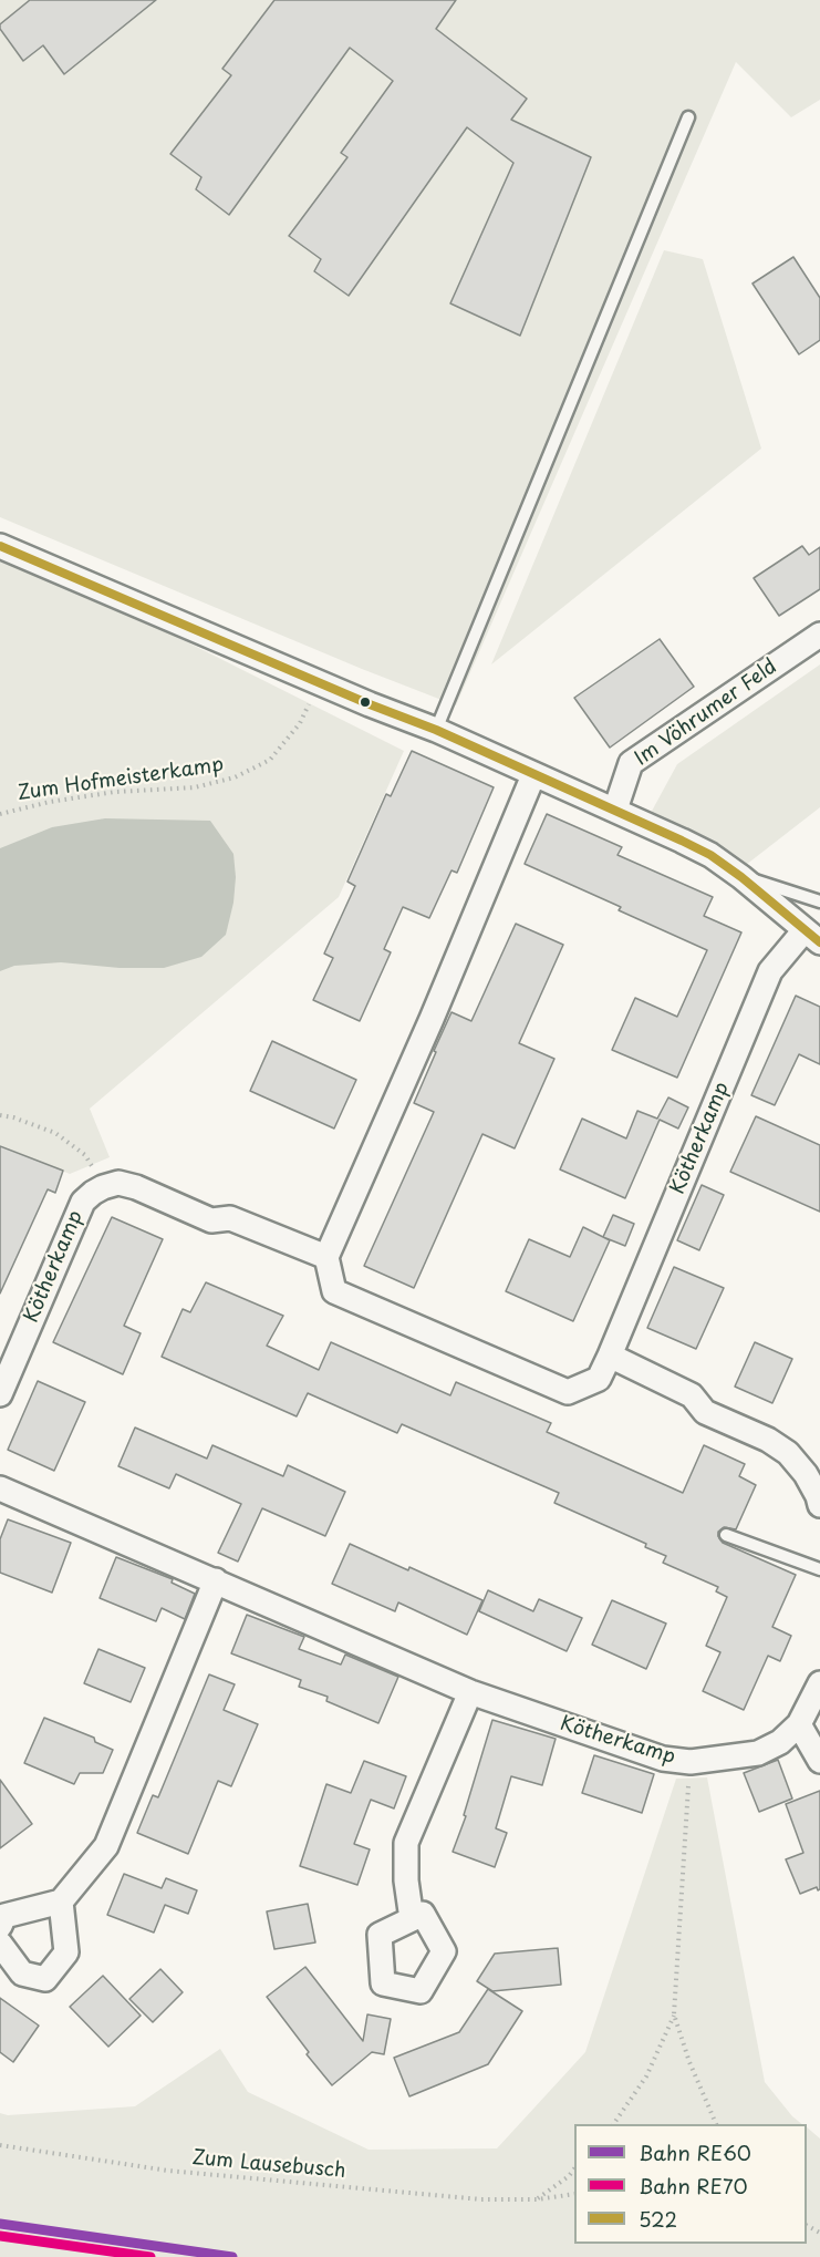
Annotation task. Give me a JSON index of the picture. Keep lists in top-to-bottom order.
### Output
{
  "streets": {
    "street": ["Im Vöhrumer Feld", "Kötherkamp"],
    "path": ["Zum Hofmeisterkamp", "Zum Lausebusch"]
  },
  "lines": ["transit line 522", "rail line RE60", "rail line RE70"],
  "legend": ["Bahn RE60", "Bahn RE70", "522"]
}
